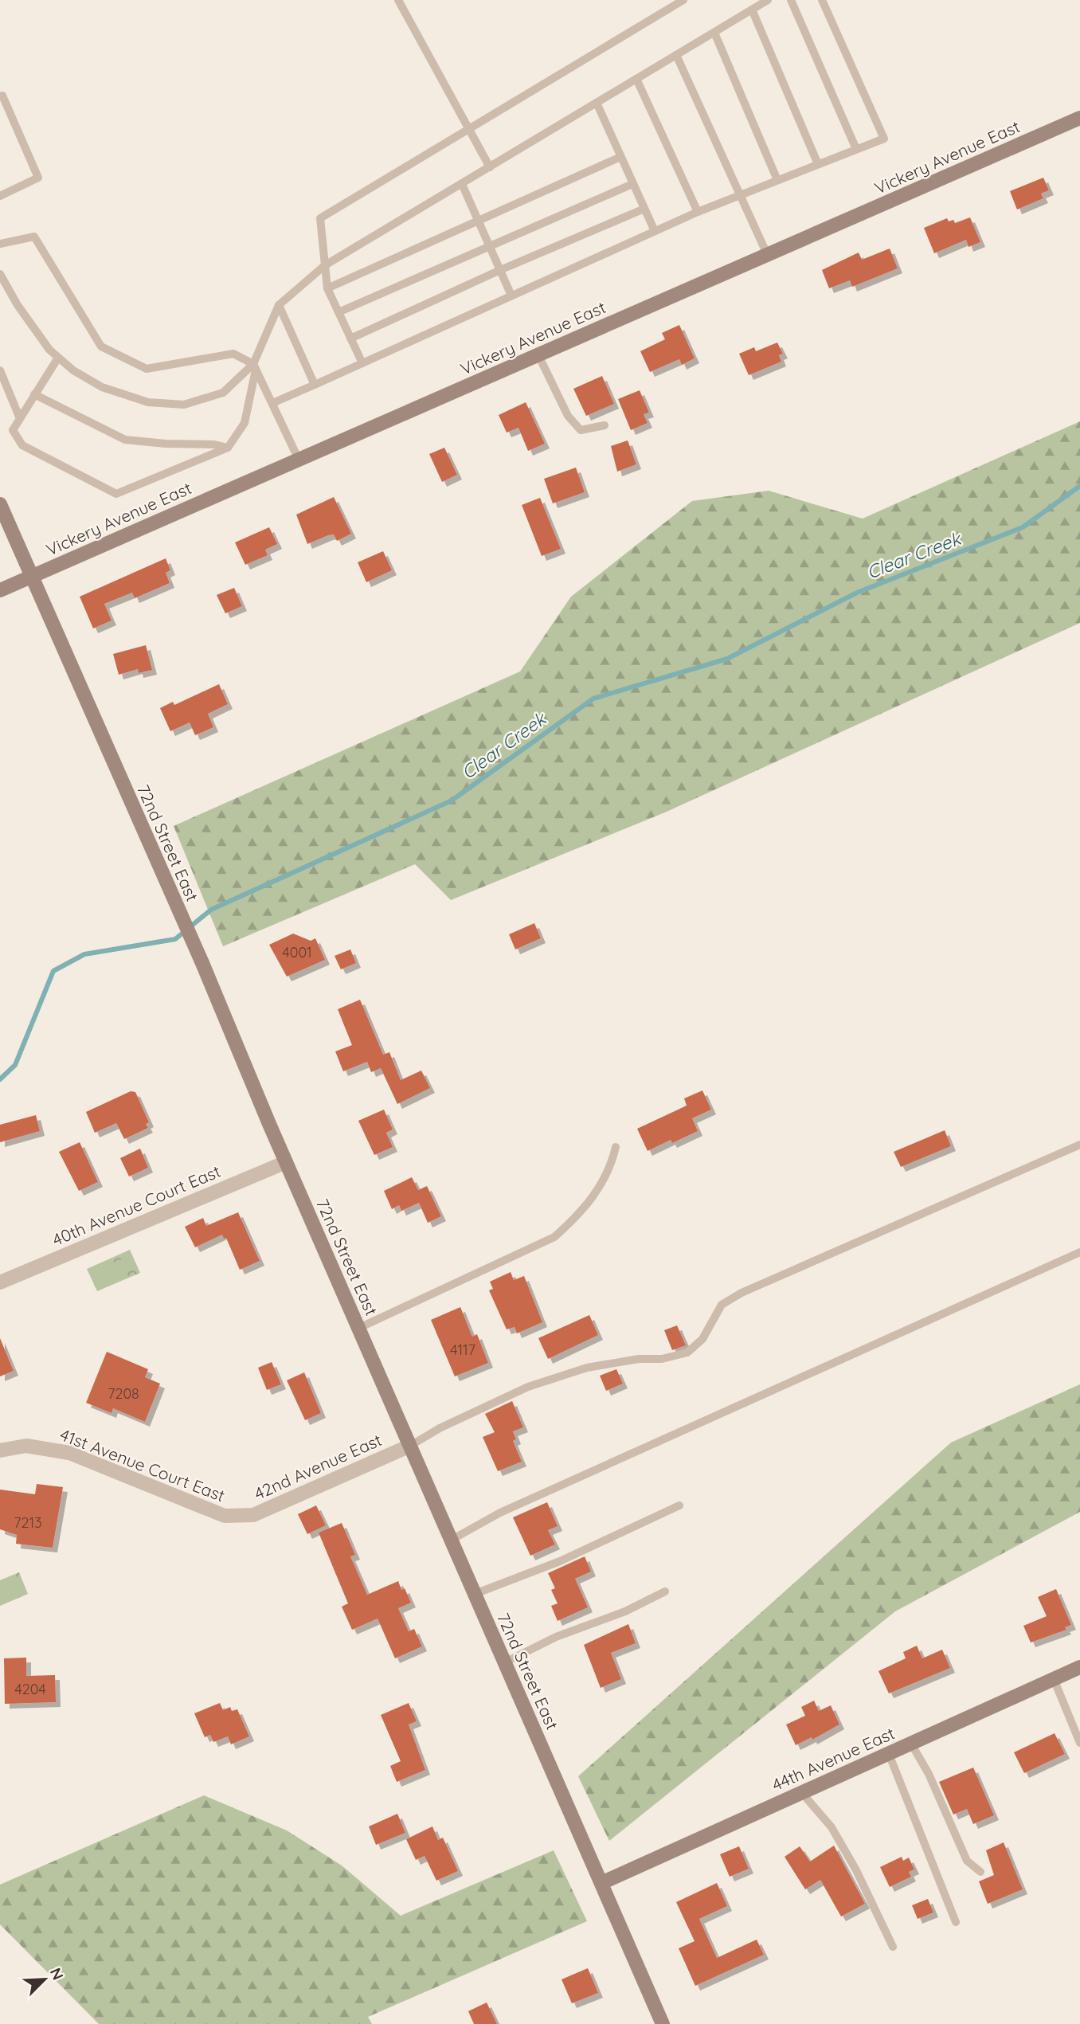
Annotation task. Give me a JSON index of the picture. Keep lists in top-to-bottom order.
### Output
{
  "streets": {
    "street": [
      "Vickery Avenue East",
      "72nd Street East",
      "40th Avenue Court East",
      "41st Avenue Court East",
      "42nd Avenue East",
      "44th Avenue East"
    ]
  },
  "crossings": [
    ["Vickery Avenue East", "72nd Street East"],
    ["72nd Street East", "40th Avenue Court East"],
    ["72nd Street East", "42nd Avenue East"],
    ["72nd Street East", "44th Avenue East"],
    ["41st Avenue Court East", "42nd Avenue East"]
  ],
  "water": ["Clear Creek"],
  "house_numbers": [
    "4001",
    "4117",
    "7208",
    "7213",
    "4204"
  ],
  "north": "top right"
}
